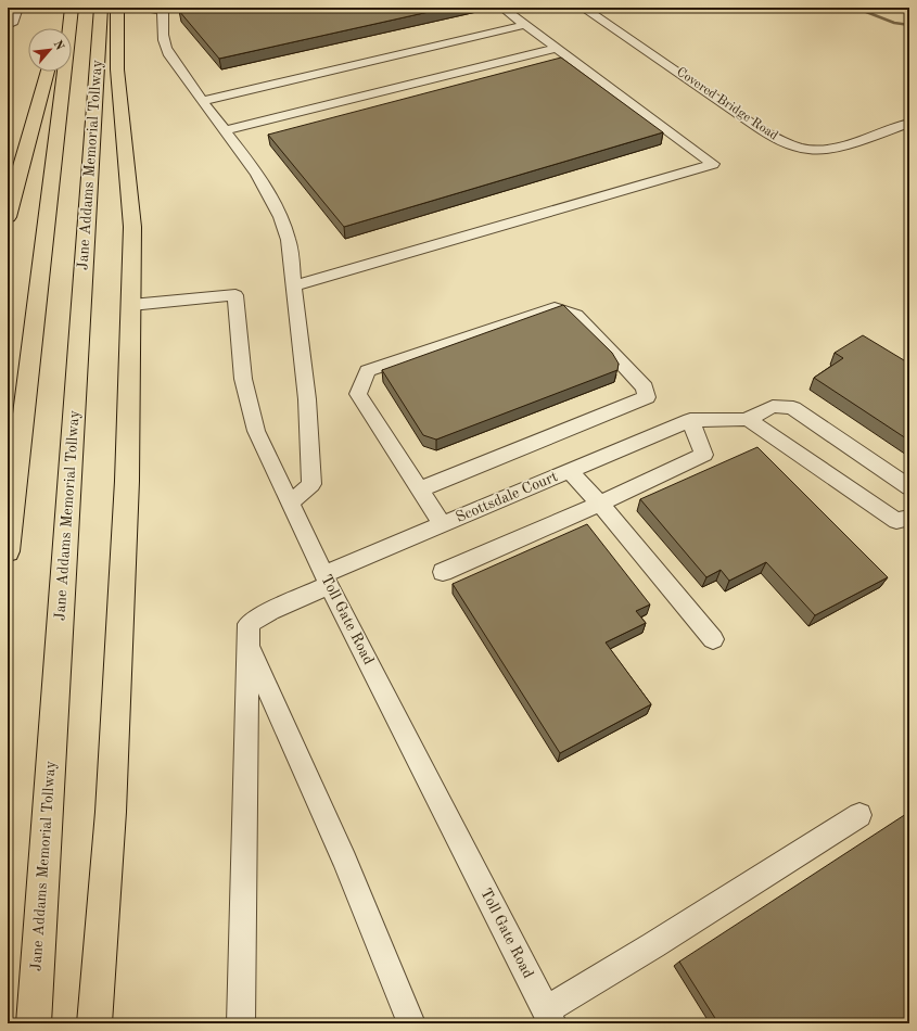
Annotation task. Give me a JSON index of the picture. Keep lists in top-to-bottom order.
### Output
{
  "streets": {
    "highway": ["Jane Addams Memorial Tollway"],
    "street": ["Covered Bridge Road", "Scottsdale Court", "Toll Gate Road"]
  },
  "crossings": [
    ["Scottsdale Court", "Toll Gate Road"]
  ],
  "north": "top right"
}
